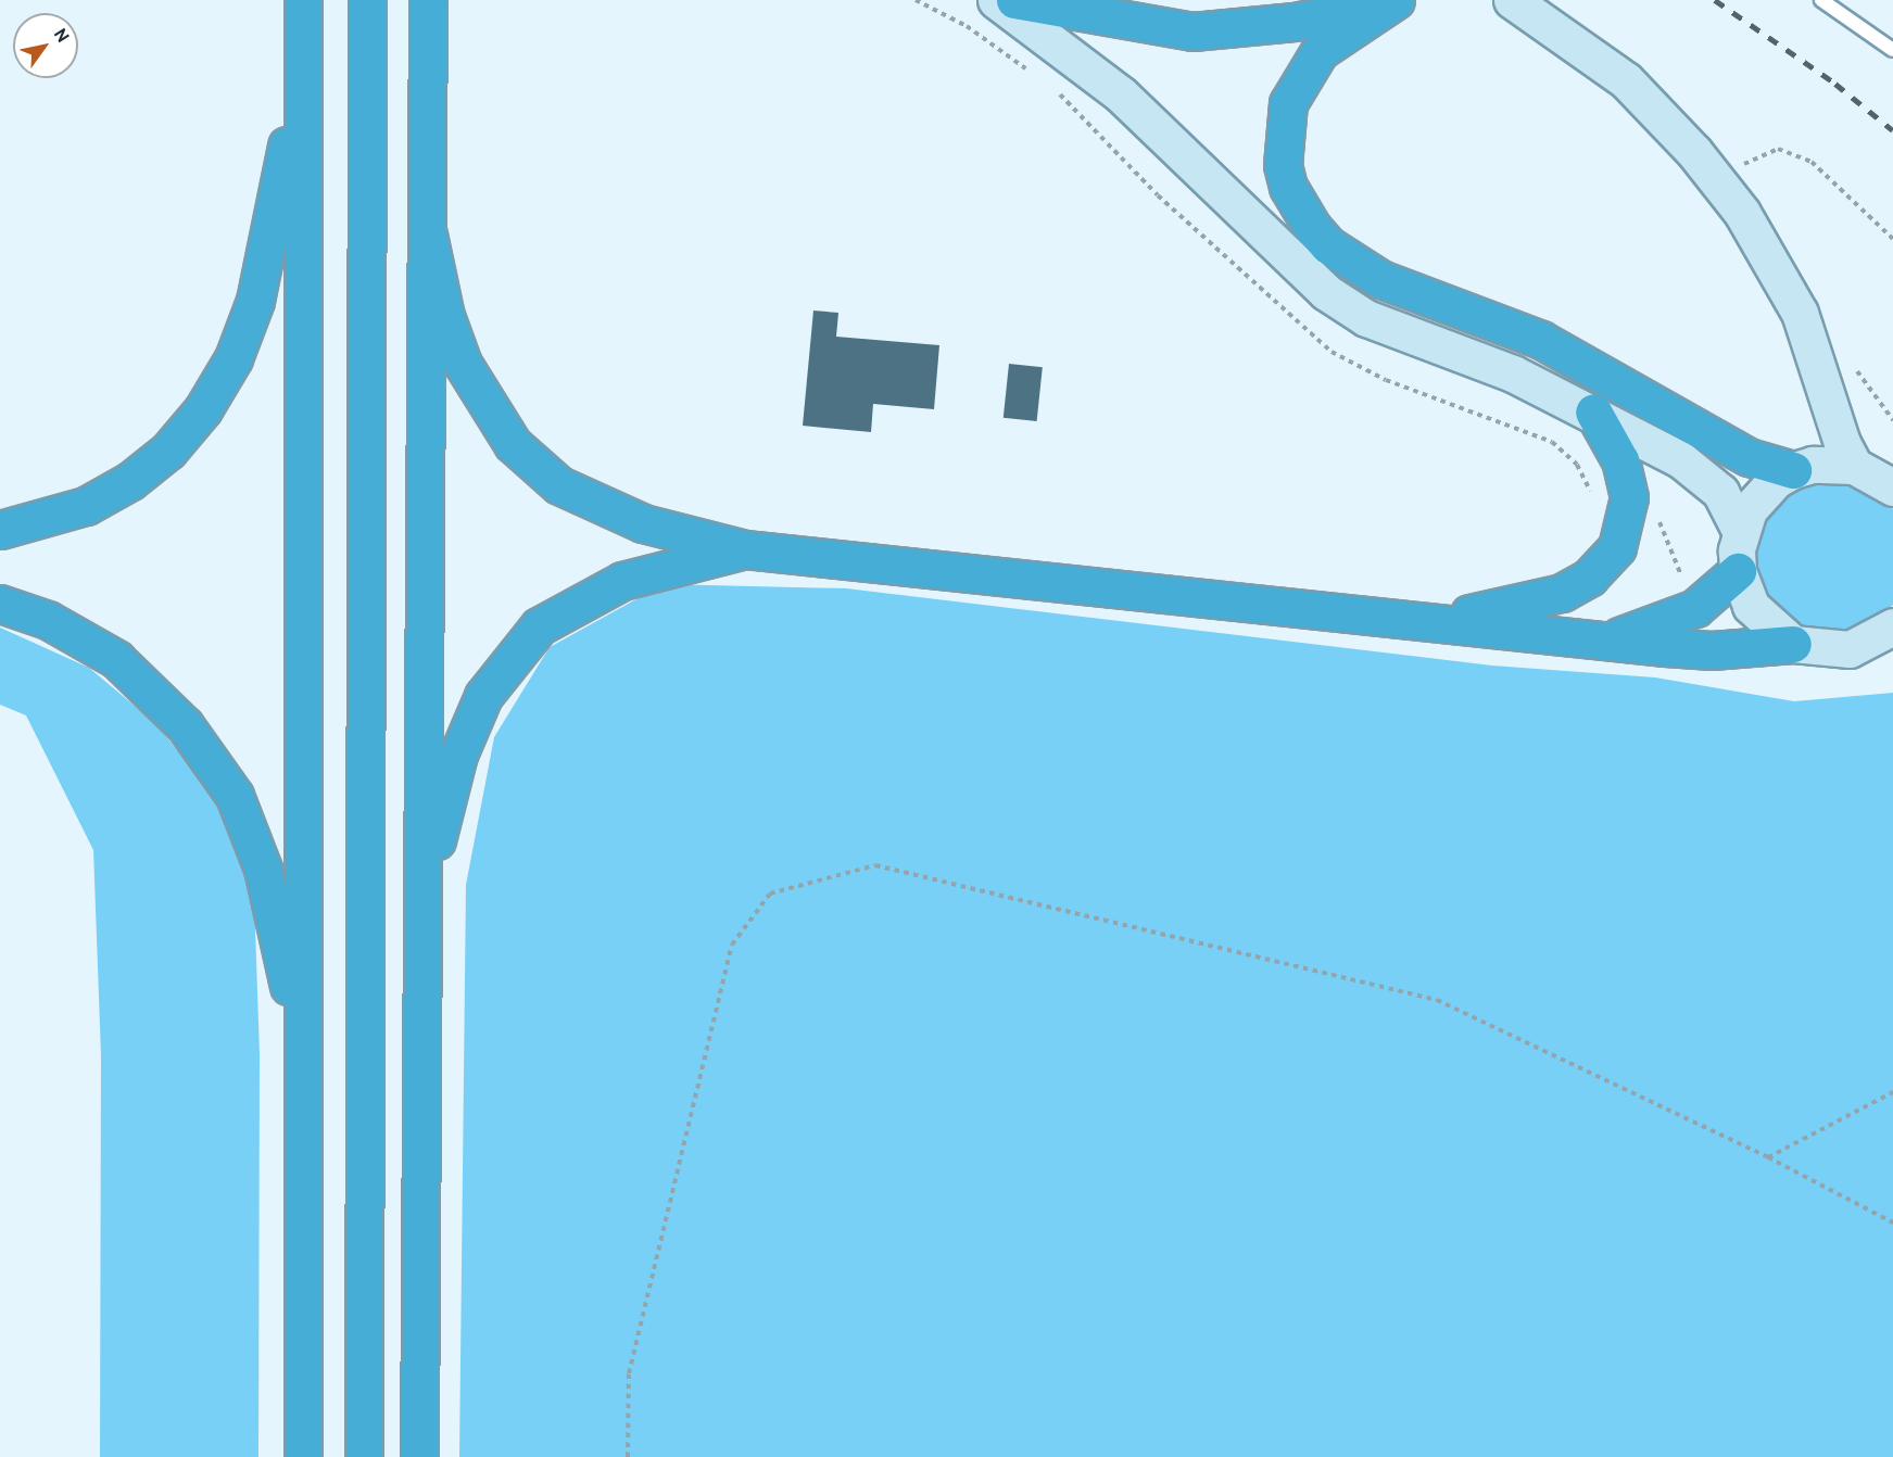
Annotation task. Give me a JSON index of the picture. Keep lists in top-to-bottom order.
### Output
{
  "north": "top right"
}
